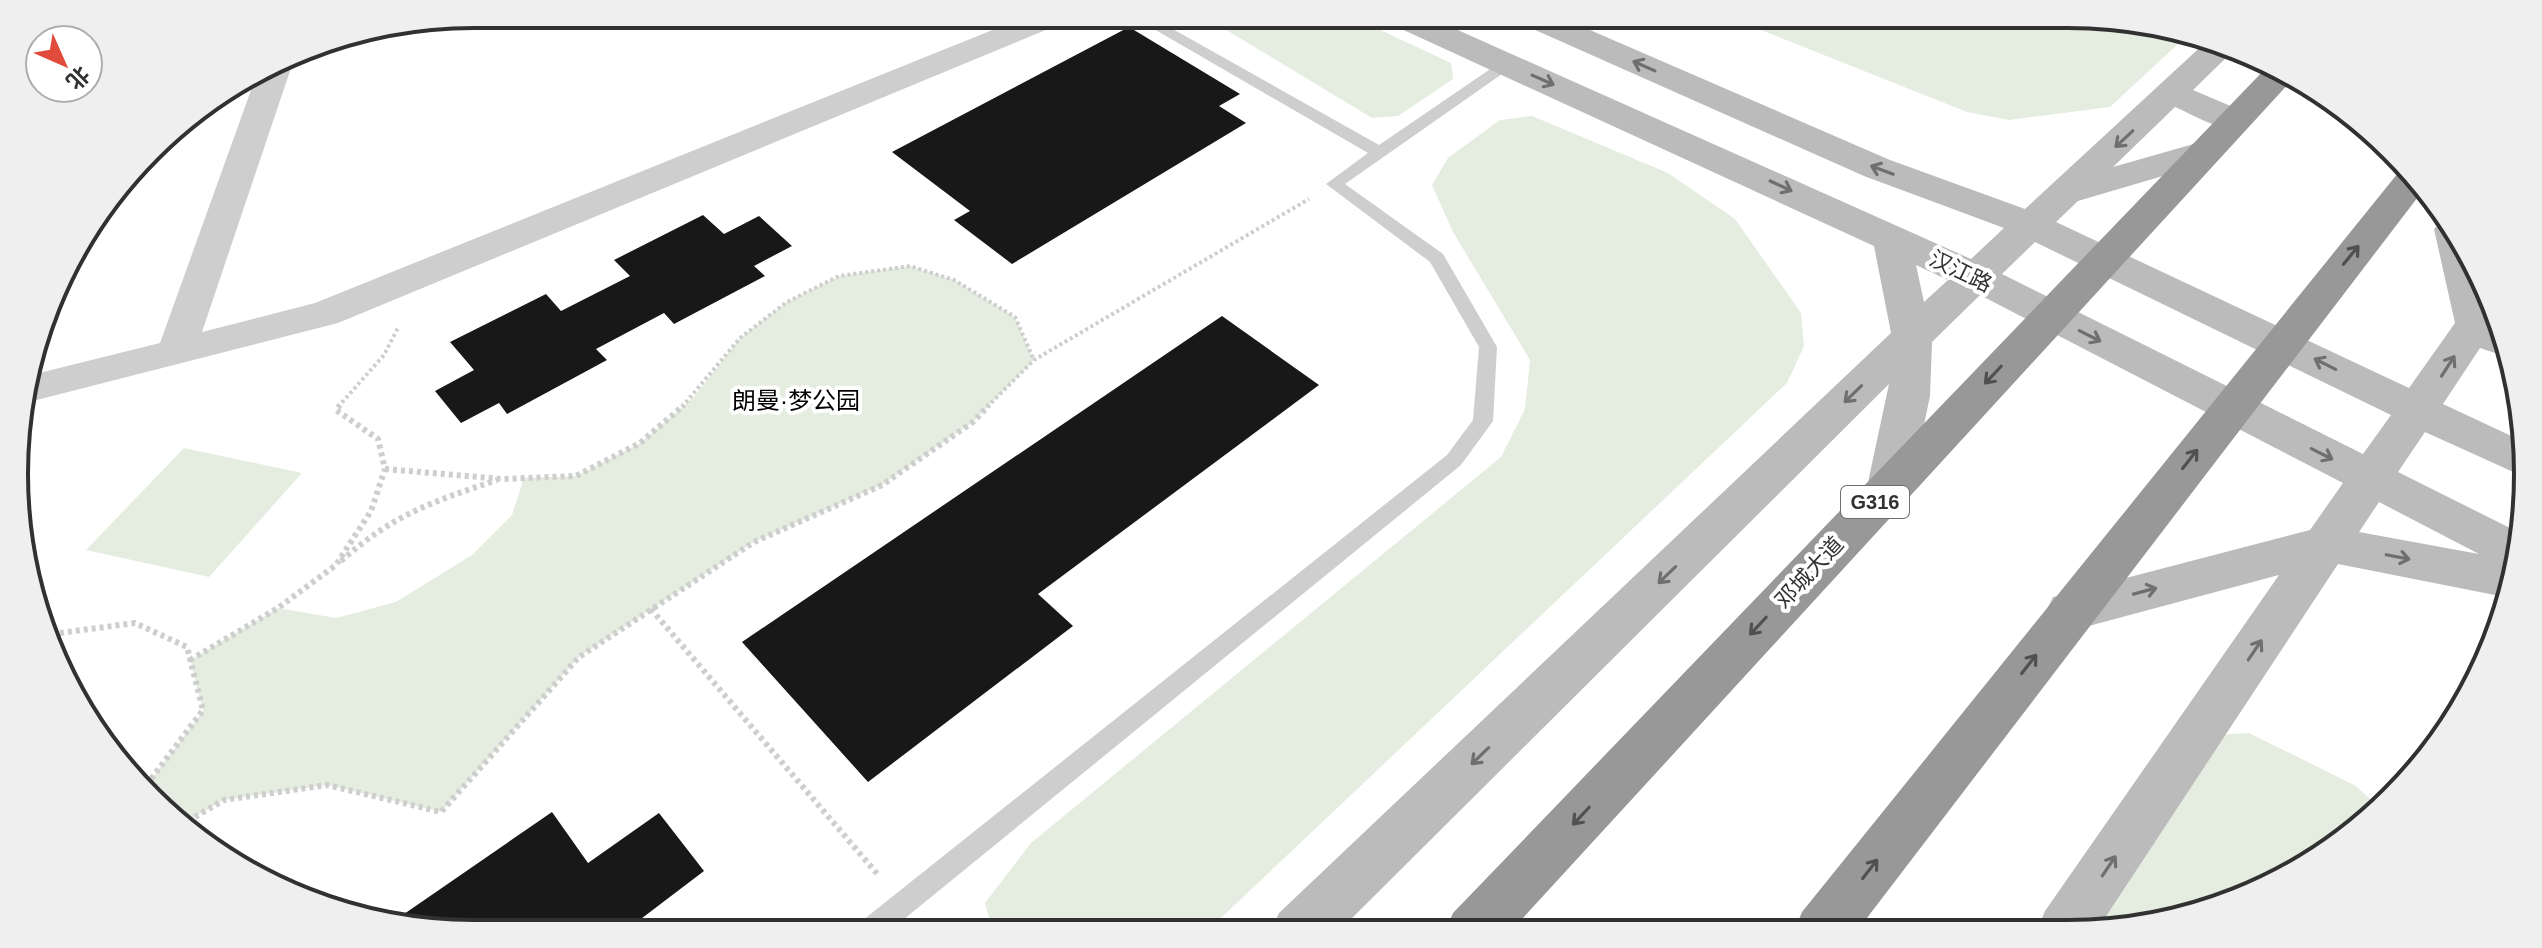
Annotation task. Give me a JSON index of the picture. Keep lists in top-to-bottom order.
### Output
{
  "streets": {
    "highway": ["G316", "邓城大道"],
    "main road": ["汉江路"]
  },
  "crossings": [
    ["汉江路", "邓城大道"]
  ],
  "districts": ["朗曼·梦公园"],
  "north": "bottom right"
}
